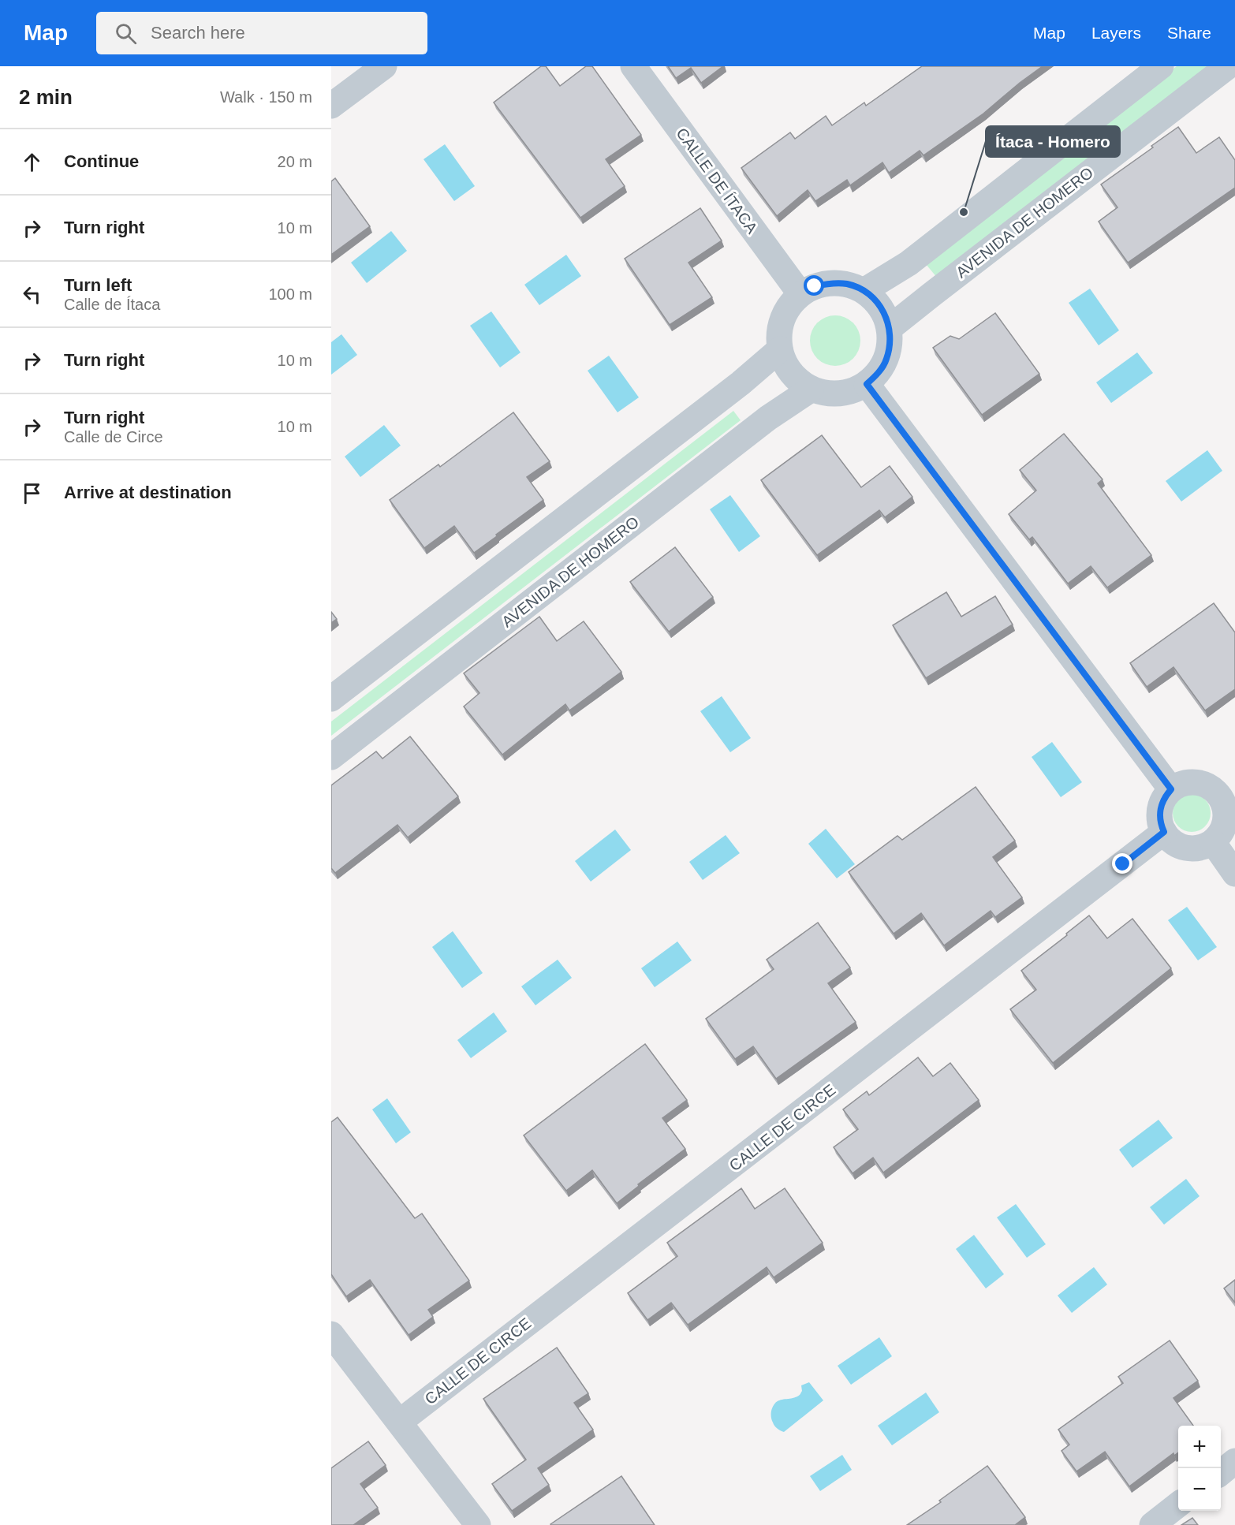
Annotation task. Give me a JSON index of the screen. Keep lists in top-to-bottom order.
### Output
{
  "streets": {
    "street": ["CALLE DE ÍTACA", "AVENIDA DE HOMERO", "CALLE DE CIRCE"]
  },
  "crossings": [
    ["CALLE DE ÍTACA", "AVENIDA DE HOMERO"]
  ],
  "places": ["Ítaca - Homero"],
  "page": {
    "header": "Map",
    "search": "Search here",
    "nav": ["Map", "Layers", "Share"],
    "heading": ["2 min", "Walk · 150 m"],
    "list": [
      ["Continue", "20 m"],
      ["Turn right", "10 m"],
      ["Turn left", "Calle de Ítaca", "100 m"],
      ["Turn right", "10 m"],
      ["Turn right", "Calle de Circe", "10 m"],
      "Arrive at destination"
    ],
    "map_buttons": ["+", "−"]
  }
}
